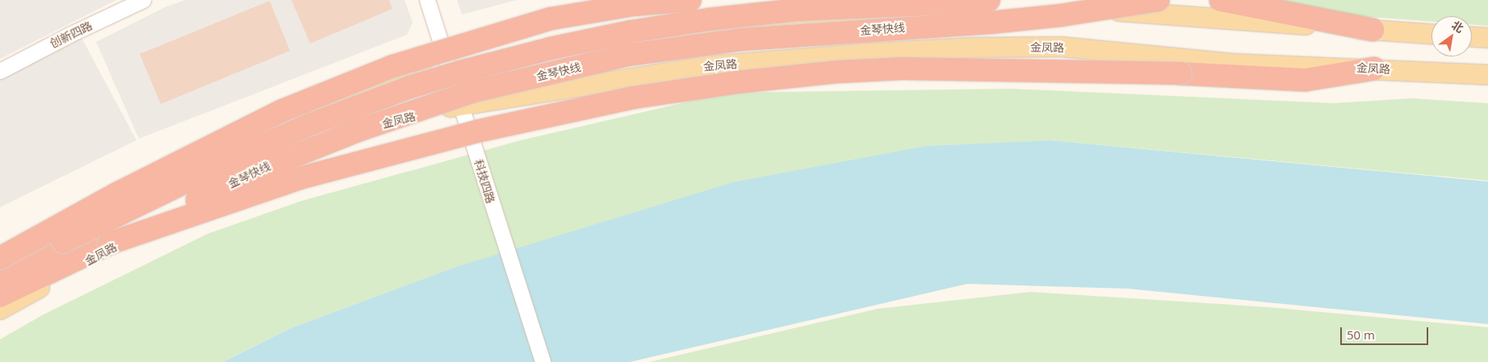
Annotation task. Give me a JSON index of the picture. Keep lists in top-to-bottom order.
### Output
{
  "streets": {
    "highway": ["金琴快线"],
    "main road": ["金凤路"],
    "street": ["创新四路", "科技四路"]
  },
  "crossings": [
    ["金凤路", "科技四路"]
  ],
  "scale_bar": "50 m",
  "north": "top right"
}
